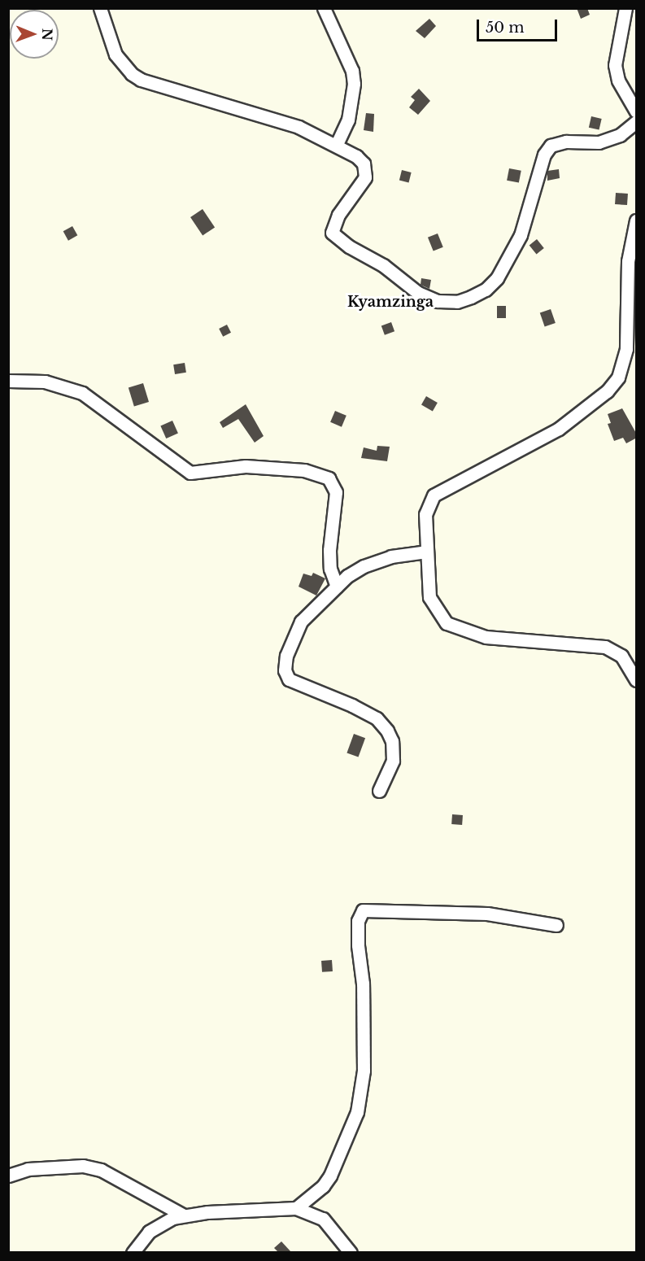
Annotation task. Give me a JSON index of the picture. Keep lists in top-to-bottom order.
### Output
{
  "districts": ["Kyamzinga"],
  "scale_bar": "50 m",
  "north": "right"
}
